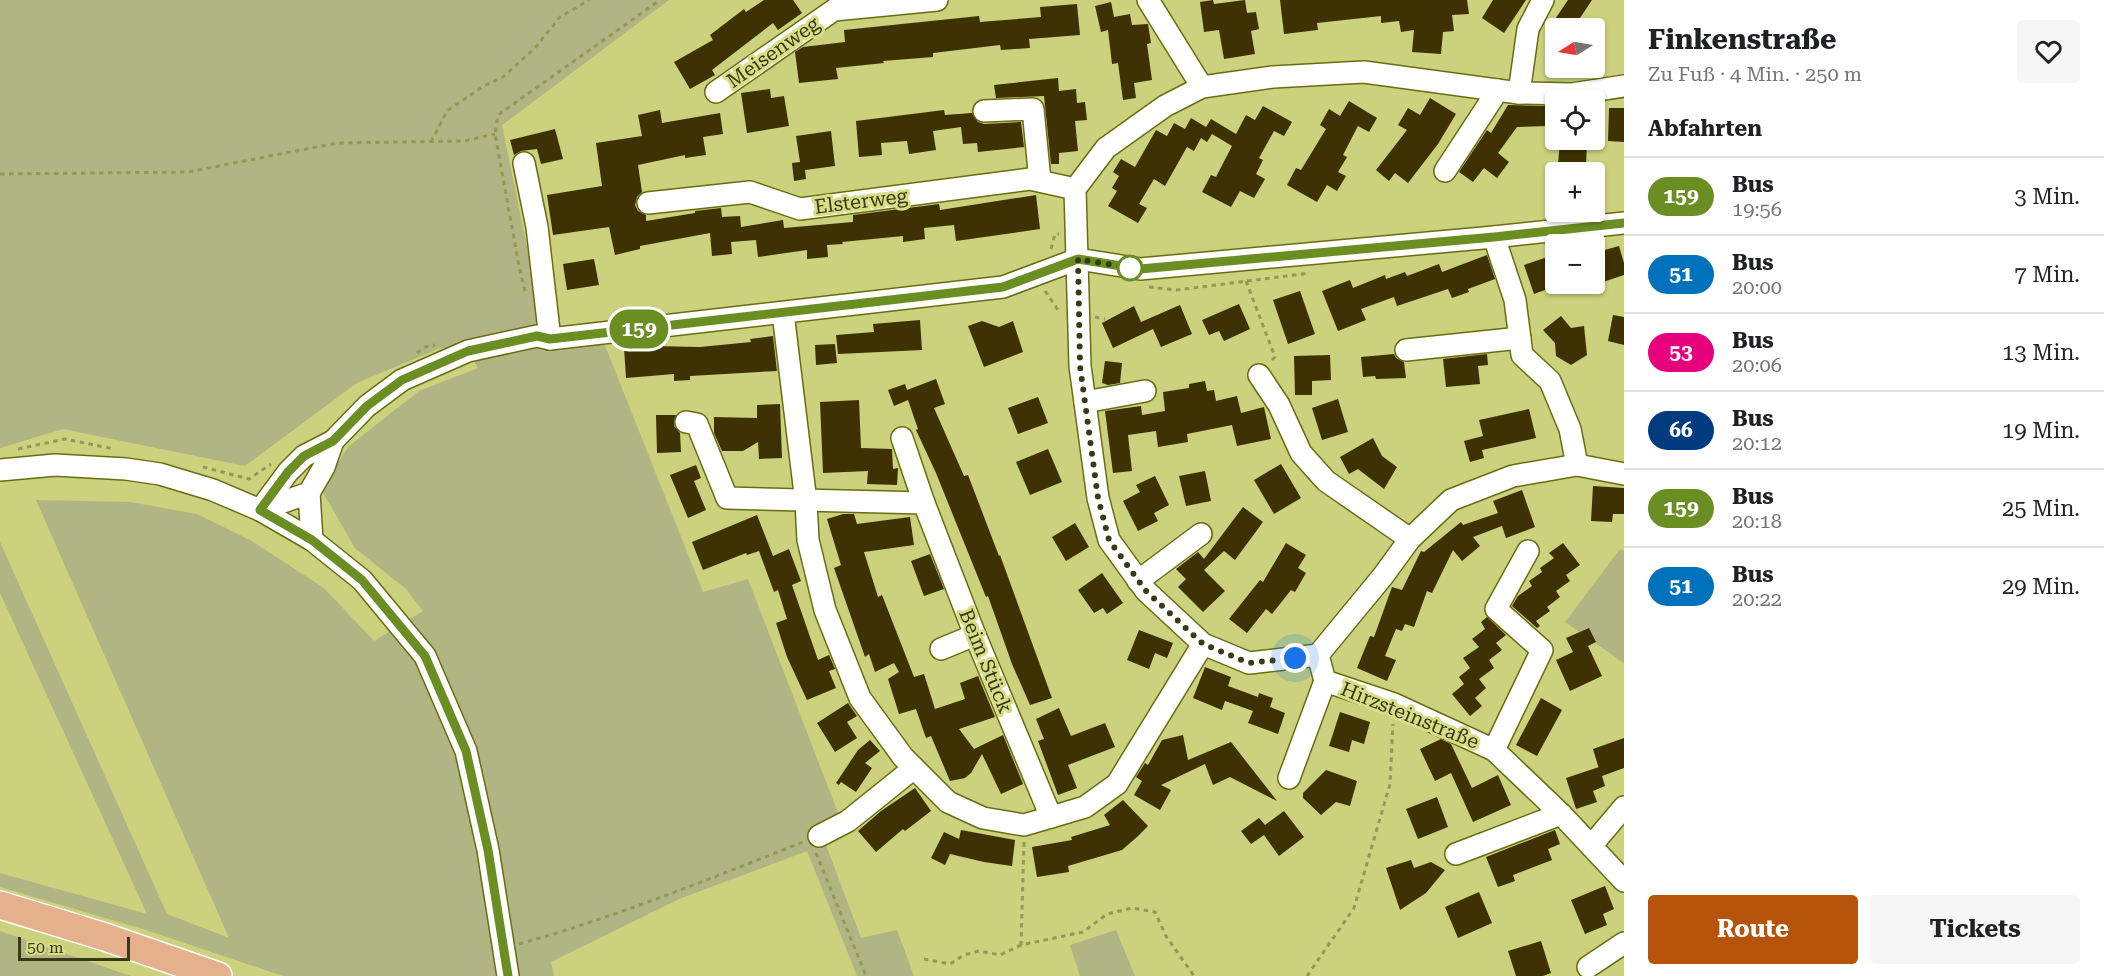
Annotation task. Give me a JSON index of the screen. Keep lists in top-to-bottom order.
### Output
{
  "streets": {
    "street": [
      "Meisenweg",
      "Elsterweg",
      "Beim Stück",
      "Hirzsteinstraße"
    ]
  },
  "lines": ["bus line 159"],
  "scale_bar": "50 m",
  "north": "left",
  "page": {
    "on_map": "159",
    "heading": [
      ["Finkenstraße", "Zu Fuß · 4 Min. · 250 m"],
      "Abfahrten"
    ],
    "map_buttons": ["+", "−"],
    "list": [
      {
        "mark": "159",
        "name": "Bus",
        "note": "19:56",
        "value": "3 Min."
      },
      {
        "mark": "51",
        "name": "Bus",
        "note": "20:00",
        "value": "7 Min."
      },
      {
        "mark": "53",
        "name": "Bus",
        "note": "20:06",
        "value": "13 Min."
      },
      {
        "mark": "66",
        "name": "Bus",
        "note": "20:12",
        "value": "19 Min."
      },
      {
        "mark": "159",
        "name": "Bus",
        "note": "20:18",
        "value": "25 Min."
      },
      {
        "mark": "51",
        "name": "Bus",
        "note": "20:22",
        "value": "29 Min."
      }
    ],
    "buttons": ["Route", "Tickets"],
    "scale": "50 m"
  }
}
